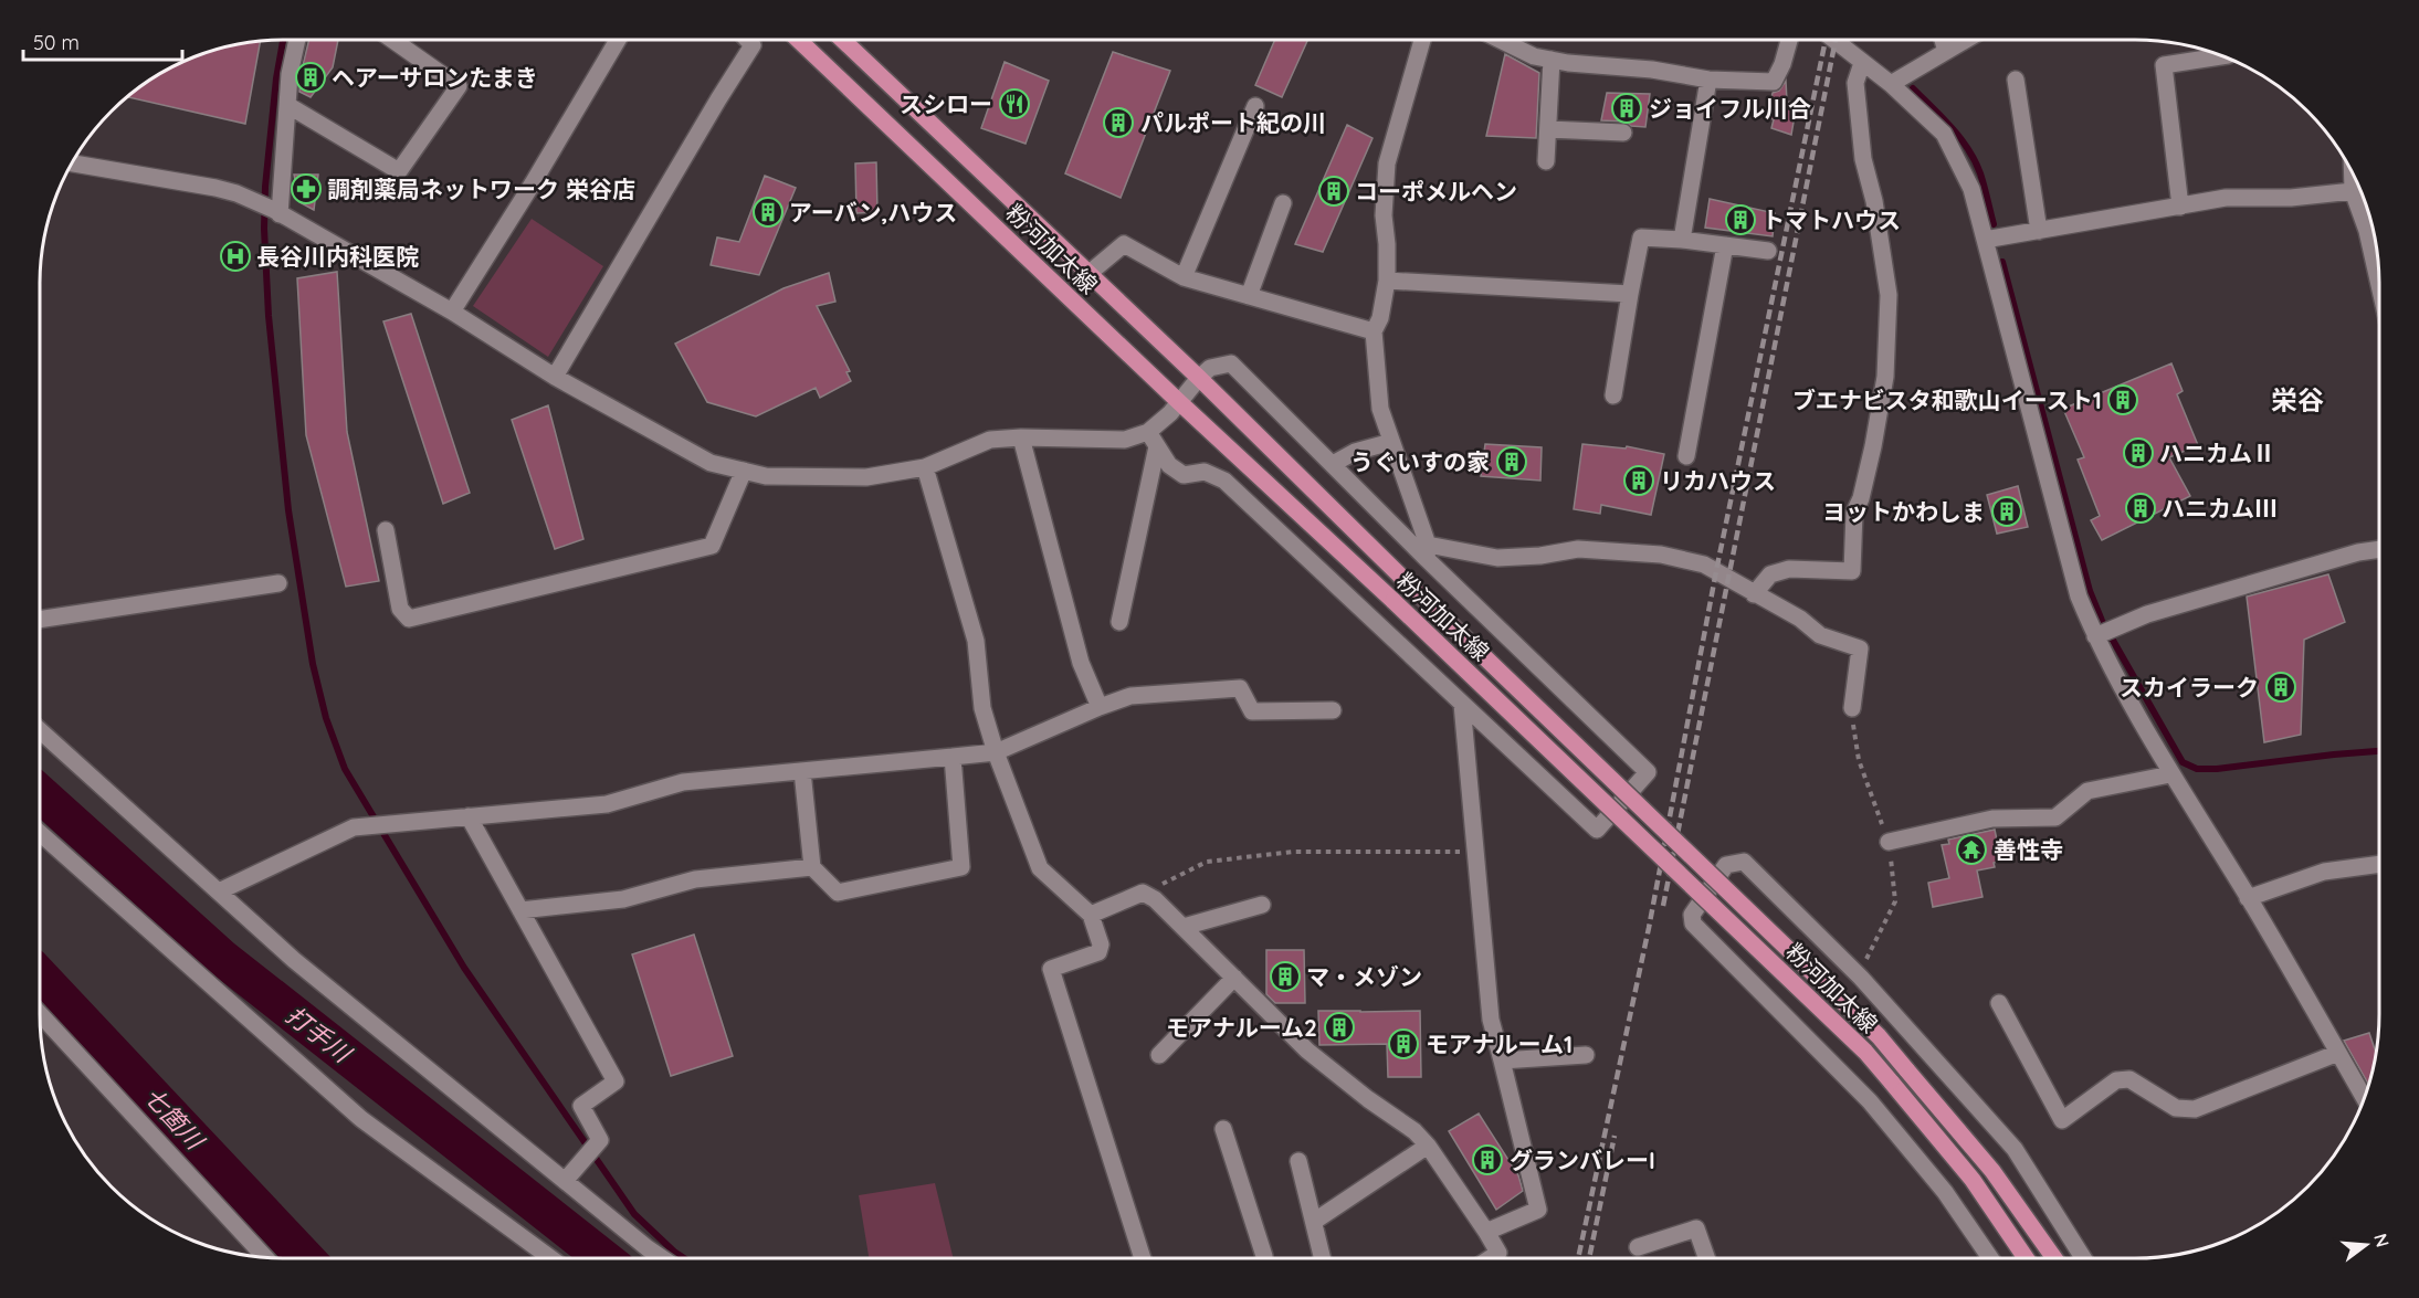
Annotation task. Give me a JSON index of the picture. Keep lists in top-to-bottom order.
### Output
{
  "streets": {
    "main road": ["粉河加太線"]
  },
  "districts": ["栄谷"],
  "water": ["打手川", "七箇川"],
  "places": {
    "building": [
      "ヘアーサロンたまき",
      "ジョイフル川合",
      "パルポート紀の川",
      "コーポメルヘン",
      "アーバン,ハウス",
      "トマトハウス",
      "ブエナビスタ和歌山イースト1",
      "ハニカムⅡ",
      "うぐいすの家",
      "リカハウス",
      "ハニカムⅢ",
      "ヨットかわしま",
      "スカイラーク",
      "マ・メゾン",
      "モアナルーム2",
      "モアナルーム1",
      "グランバレーI"
    ],
    "restaurant": ["スシロー"],
    "pharmacy": ["調剤薬局ネットワーク 栄谷店"],
    "hospital": ["長谷川内科医院"],
    "temple": ["善性寺"]
  },
  "scale_bar": "50 m",
  "north": "right"
}
